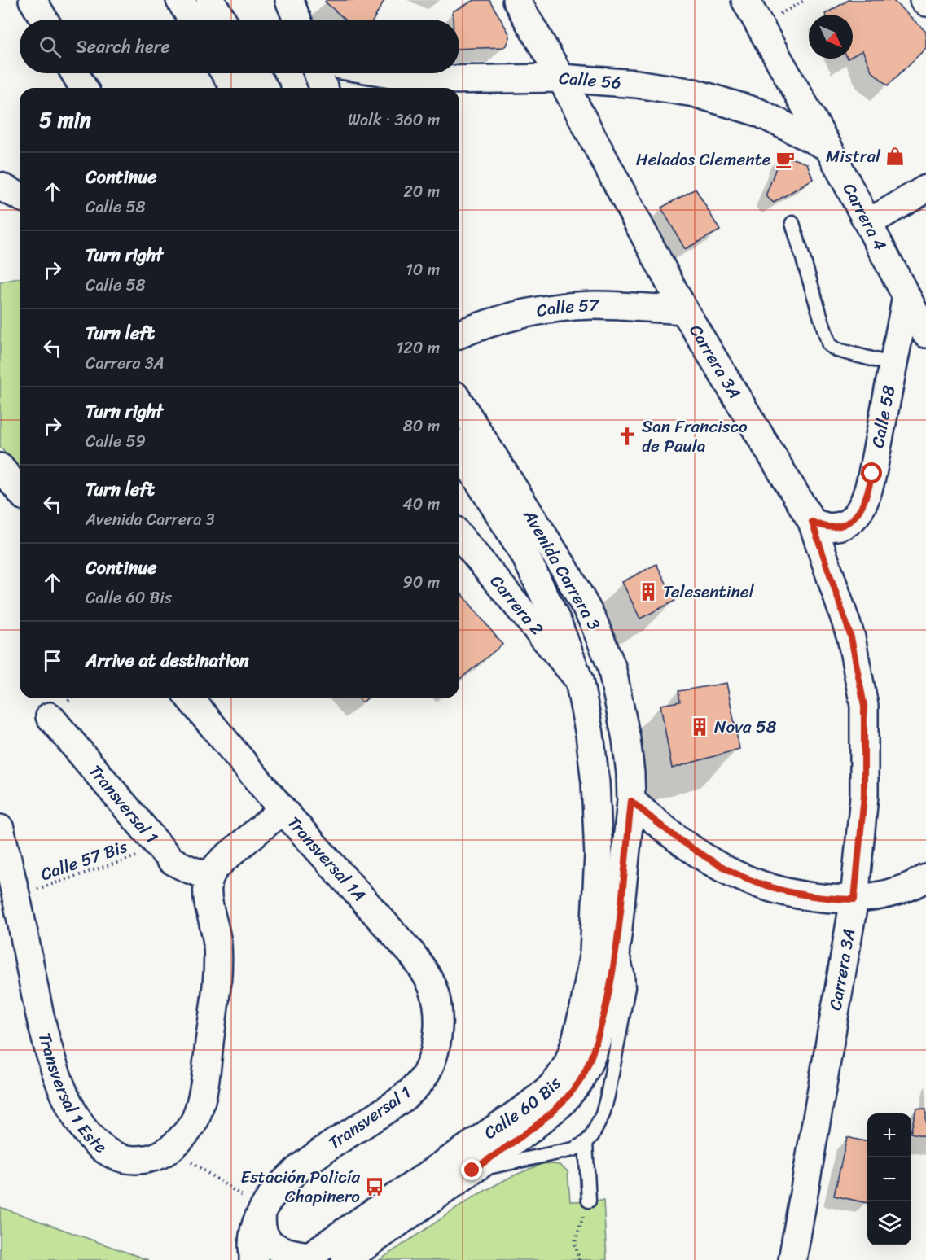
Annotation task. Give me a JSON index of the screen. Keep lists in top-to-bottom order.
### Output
{
  "streets": {
    "street": [
      "Calle 56",
      "Carrera 4",
      "Calle 57",
      "Carrera 3A",
      "Calle 58",
      "Avenida Carrera 3",
      "Carrera 2",
      "Transversal 1",
      "Transversal 1A",
      "Transversal 1 Este",
      "Calle 60 Bis"
    ],
    "path": ["Calle 57 Bis"]
  },
  "crossings": [
    ["Calle 56", "Carrera 4"],
    ["Calle 56", "Carrera 3A"],
    ["Carrera 4", "Calle 58"],
    ["Calle 57", "Carrera 3A"],
    ["Carrera 3A", "Calle 58"],
    ["Avenida Carrera 3", "Carrera 2"],
    ["Avenida Carrera 3", "Calle 60 Bis"],
    ["Transversal 1", "Transversal 1A"],
    ["Transversal 1", "Calle 57 Bis"],
    ["Transversal 1", "Transversal 1 Este"],
    ["Calle 57 Bis", "Transversal 1 Este"]
  ],
  "places": {
    "shop": ["Mistral"],
    "cafe": ["Helados Clemente"],
    "church": ["San Francisco de Paula"],
    "building": ["Telesentinel", "Nova 58"],
    "bus stop": ["Estación Policía Chapinero"]
  },
  "north": "bottom right",
  "page": {
    "search": "Search here",
    "heading": ["5 min", "Walk · 360 m"],
    "list": [
      ["Continue", "Calle 58", "20 m"],
      ["Turn right", "Calle 58", "10 m"],
      ["Turn left", "Carrera 3A", "120 m"],
      ["Turn right", "Calle 59", "80 m"],
      ["Turn left", "Avenida Carrera 3", "40 m"],
      ["Continue", "Calle 60 Bis", "90 m"],
      "Arrive at destination"
    ],
    "map_buttons": ["+", "−"]
  }
}
